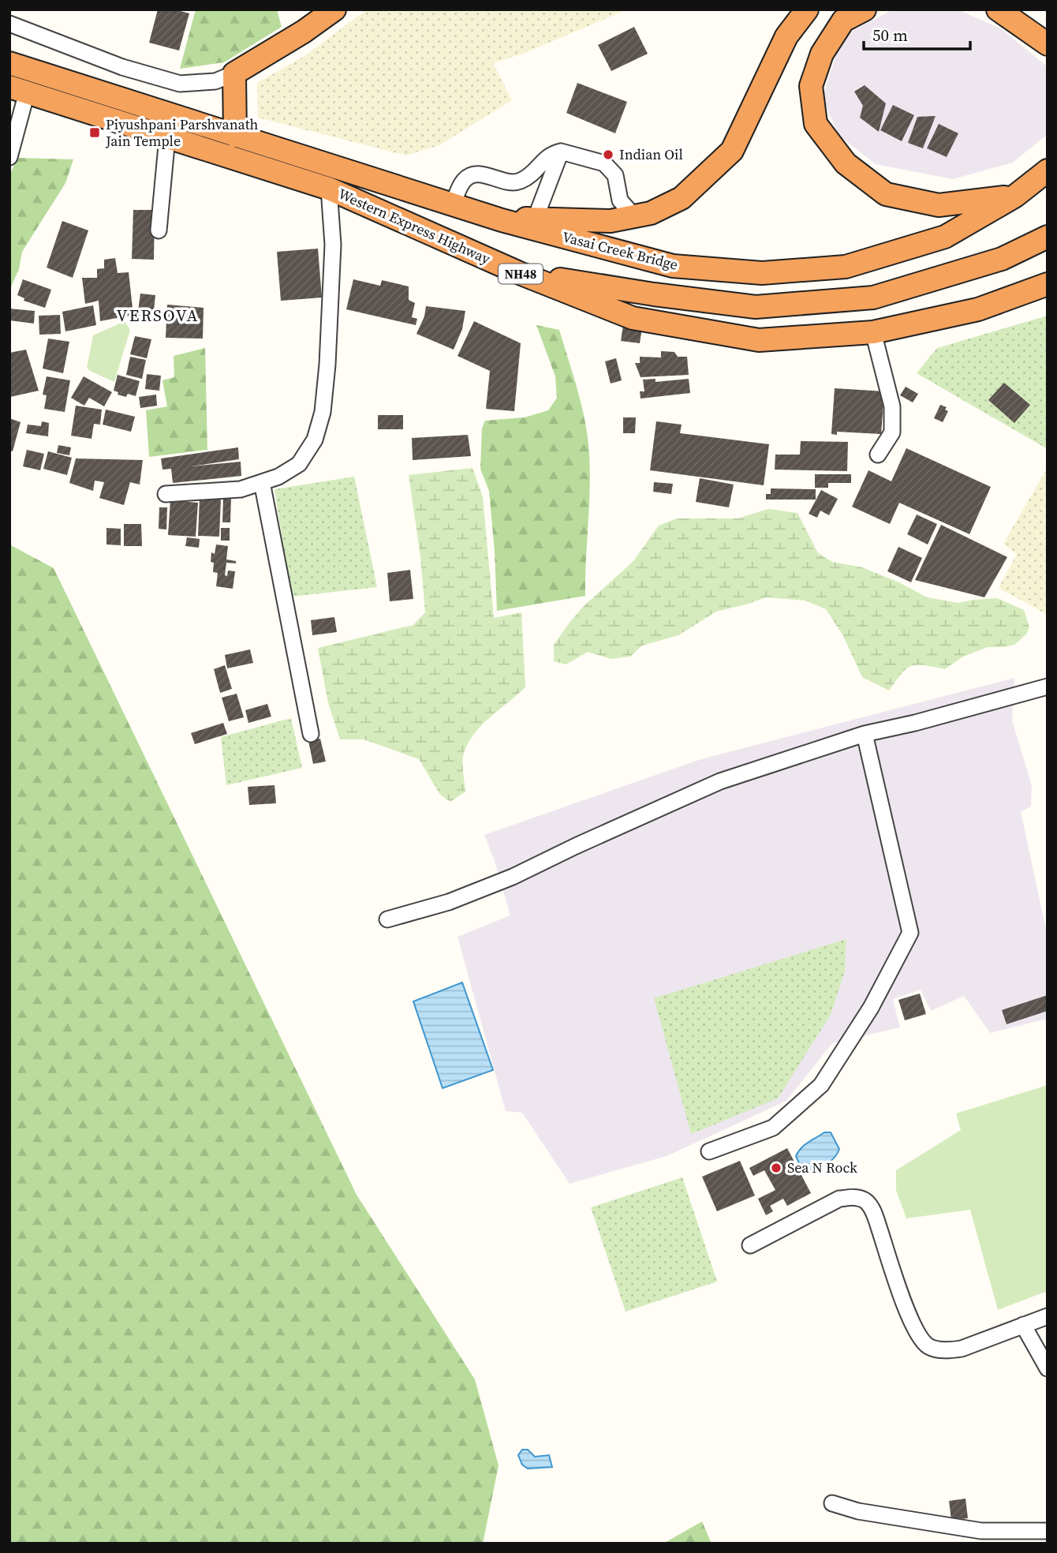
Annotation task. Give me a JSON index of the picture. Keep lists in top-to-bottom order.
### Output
{
  "streets": {
    "highway": ["Western Express Highway", "Vasai Creek Bridge", "NH48"]
  },
  "crossings": [
    ["Western Express Highway", "Vasai Creek Bridge"]
  ],
  "districts": ["VERSOVA"],
  "places": {
    "transit": ["Piyushpani Parshvanath Jain Temple"],
    "other": ["Indian Oil", "Sea N Rock"]
  },
  "scale_bar": "50 m"
}
